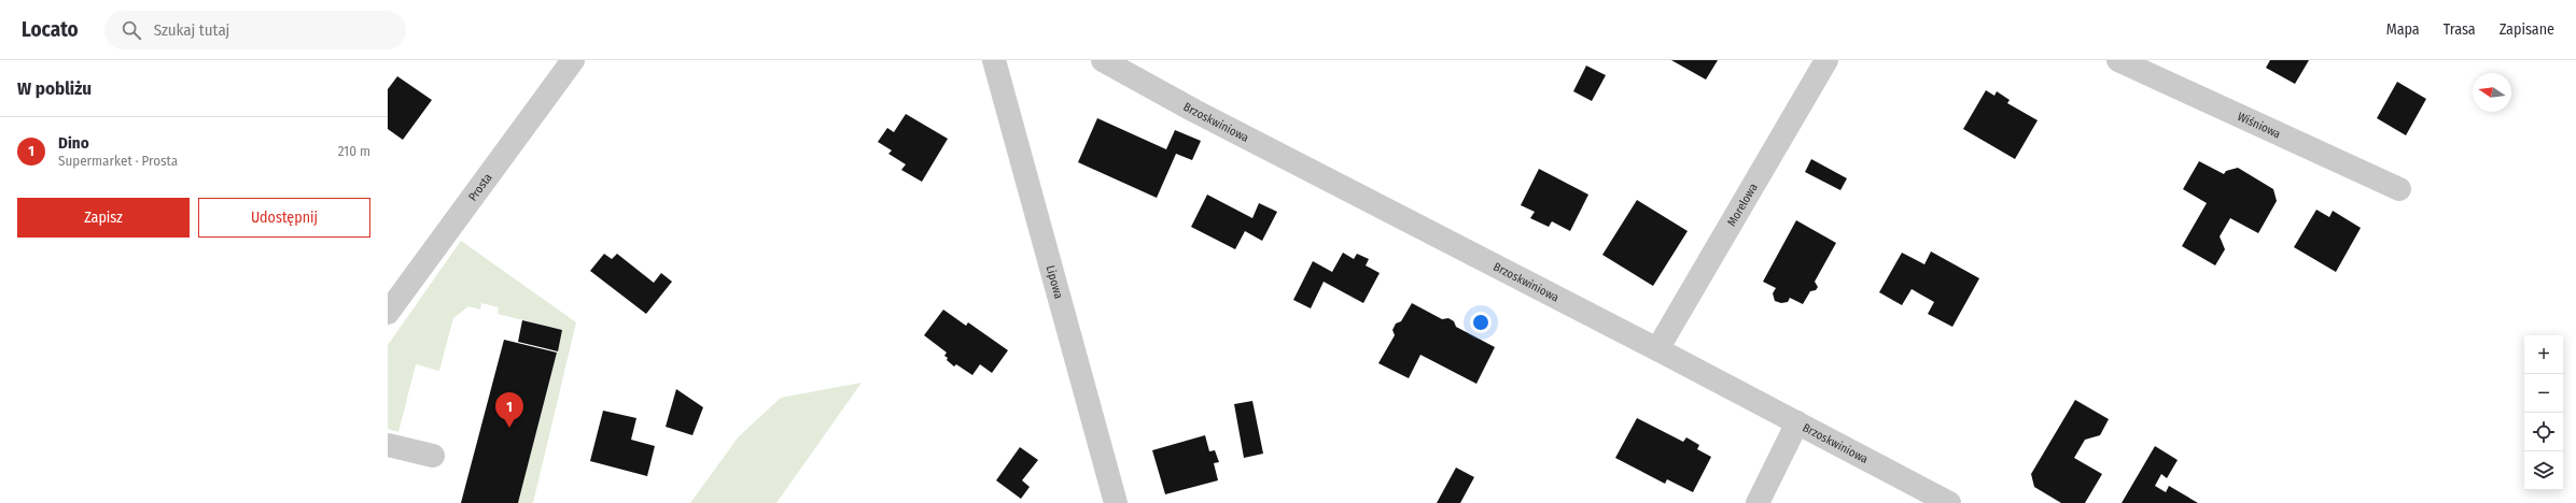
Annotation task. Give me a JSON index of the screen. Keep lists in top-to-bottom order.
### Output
{
  "streets": {
    "street": [
      "Brzoskwiniowa",
      "Wiśniowa",
      "Prosta",
      "Morelowa",
      "Lipowa"
    ]
  },
  "crossings": [
    ["Brzoskwiniowa", "Morelowa"]
  ],
  "north": "left",
  "page": {
    "header": "Locato",
    "search": "Szukaj tutaj",
    "nav": ["Mapa", "Trasa", "Zapisane"],
    "heading": "W pobliżu",
    "list": [
      {
        "mark": "1",
        "name": "Dino",
        "note": "Supermarket · Prosta",
        "value": "210 m"
      }
    ],
    "buttons": ["Zapisz", "Udostępnij"],
    "map_buttons": ["+", "−"],
    "pins": "1"
  }
}
